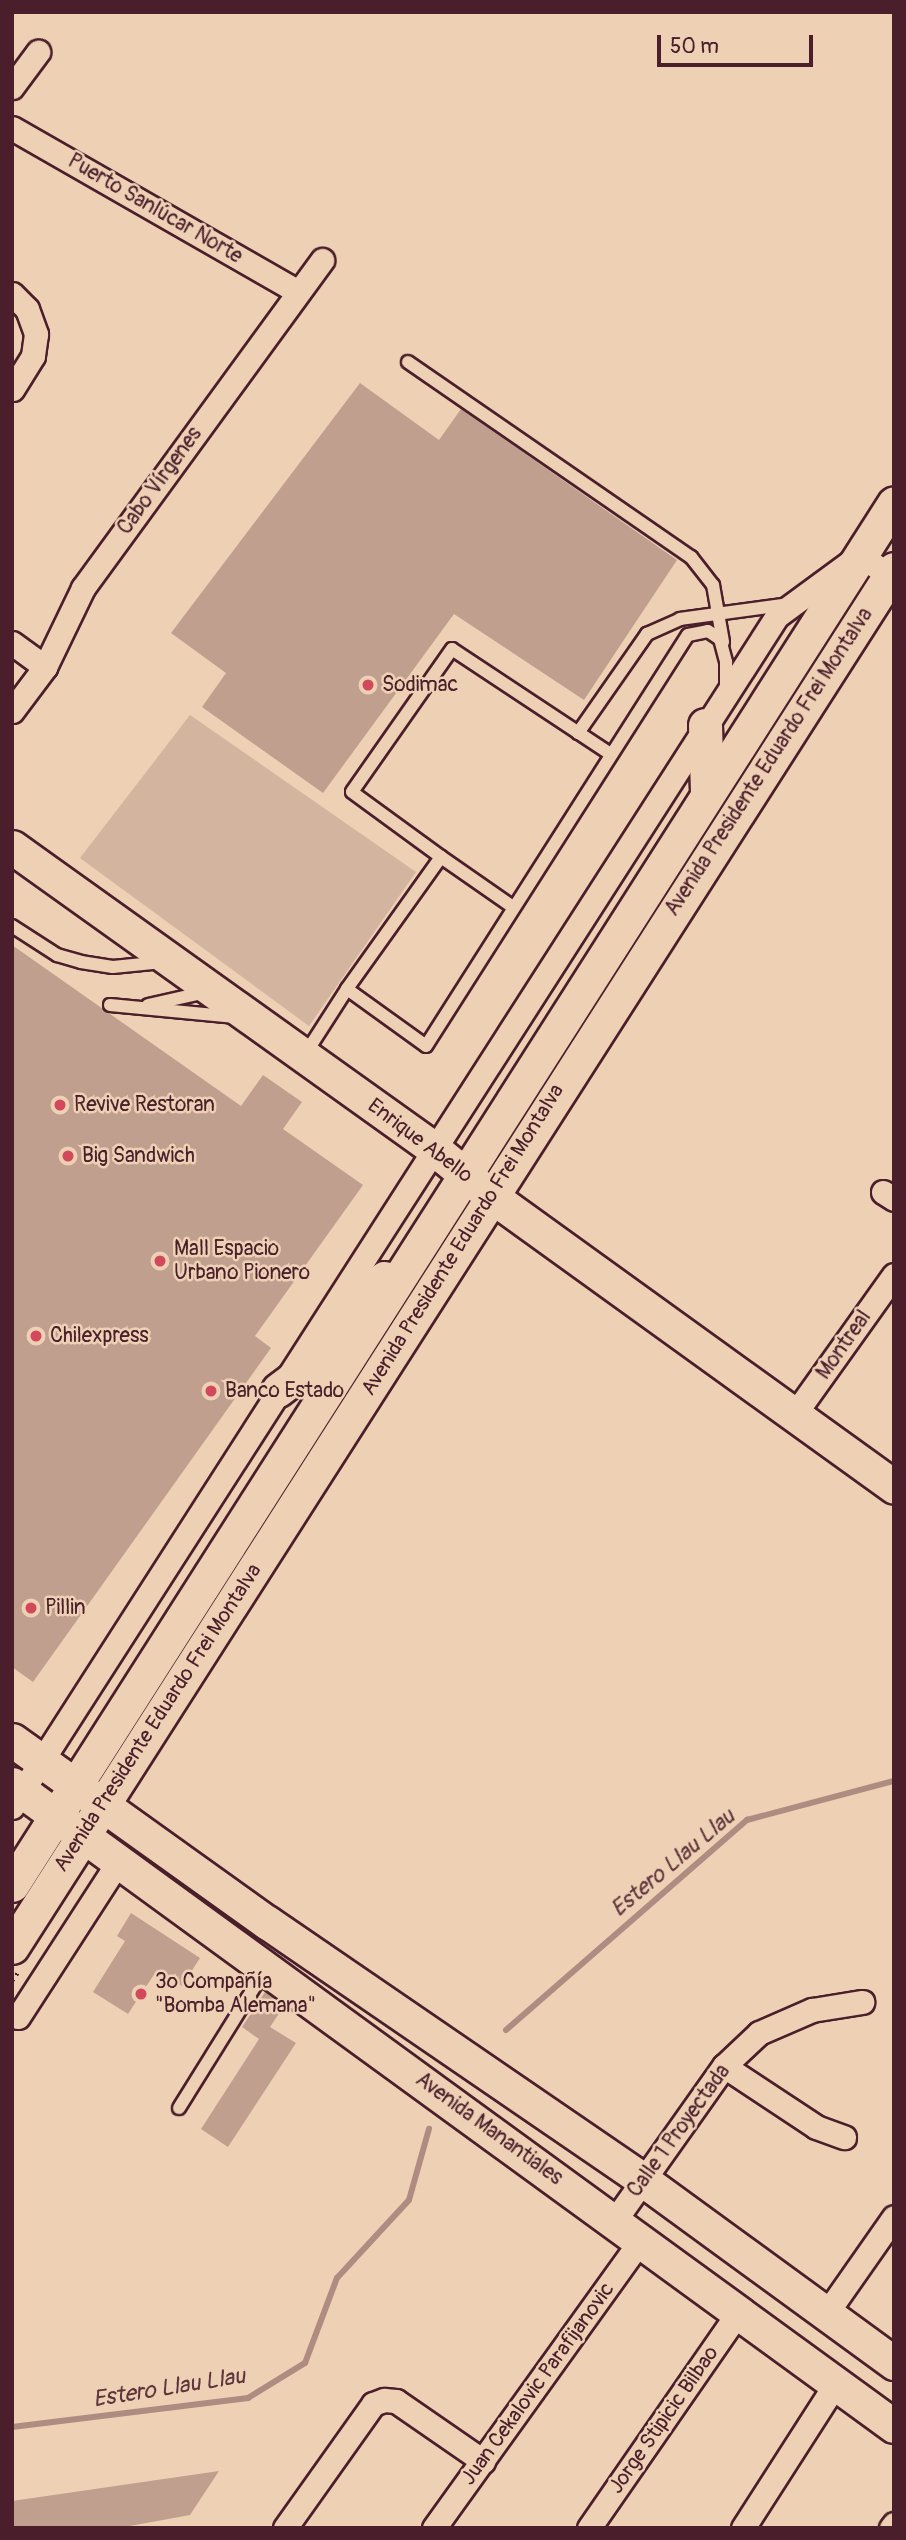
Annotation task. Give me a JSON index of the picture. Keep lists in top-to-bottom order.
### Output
{
  "streets": {
    "main road": ["Avenida Presidente Eduardo Frei Montalva", "Enrique Abello", "Avenida Manantiales"],
    "street": [
      "Puerto Sanlúcar Norte",
      "Cabo Vírgenes",
      "Montreal",
      "Calle 1 Proyectada",
      "Juan Cekalovic Parafijanovic",
      "Jorge Stipicic Bilbao"
    ]
  },
  "crossings": [
    ["Puerto Sanlúcar Norte", "Cabo Vírgenes"],
    ["Avenida Presidente Eduardo Frei Montalva", "Enrique Abello"],
    ["Avenida Presidente Eduardo Frei Montalva", "Avenida Manantiales"],
    ["Enrique Abello", "Montreal"],
    ["Avenida Manantiales", "Calle 1 Proyectada"],
    ["Avenida Manantiales", "Juan Cekalovic Parafijanovic"],
    ["Avenida Manantiales", "Jorge Stipicic Bilbao"],
    ["Calle 1 Proyectada", "Juan Cekalovic Parafijanovic"]
  ],
  "water": ["Estero Llau Llau"],
  "places": [
    "Sodimac",
    "Revive Restoran",
    "Big Sandwich",
    "Mall Espacio Urbano Pionero",
    "Chilexpress",
    "Banco Estado",
    "Pillin",
    "3º Compañía \"Bomba Alemana\""
  ],
  "scale_bar": "50 m"
}
